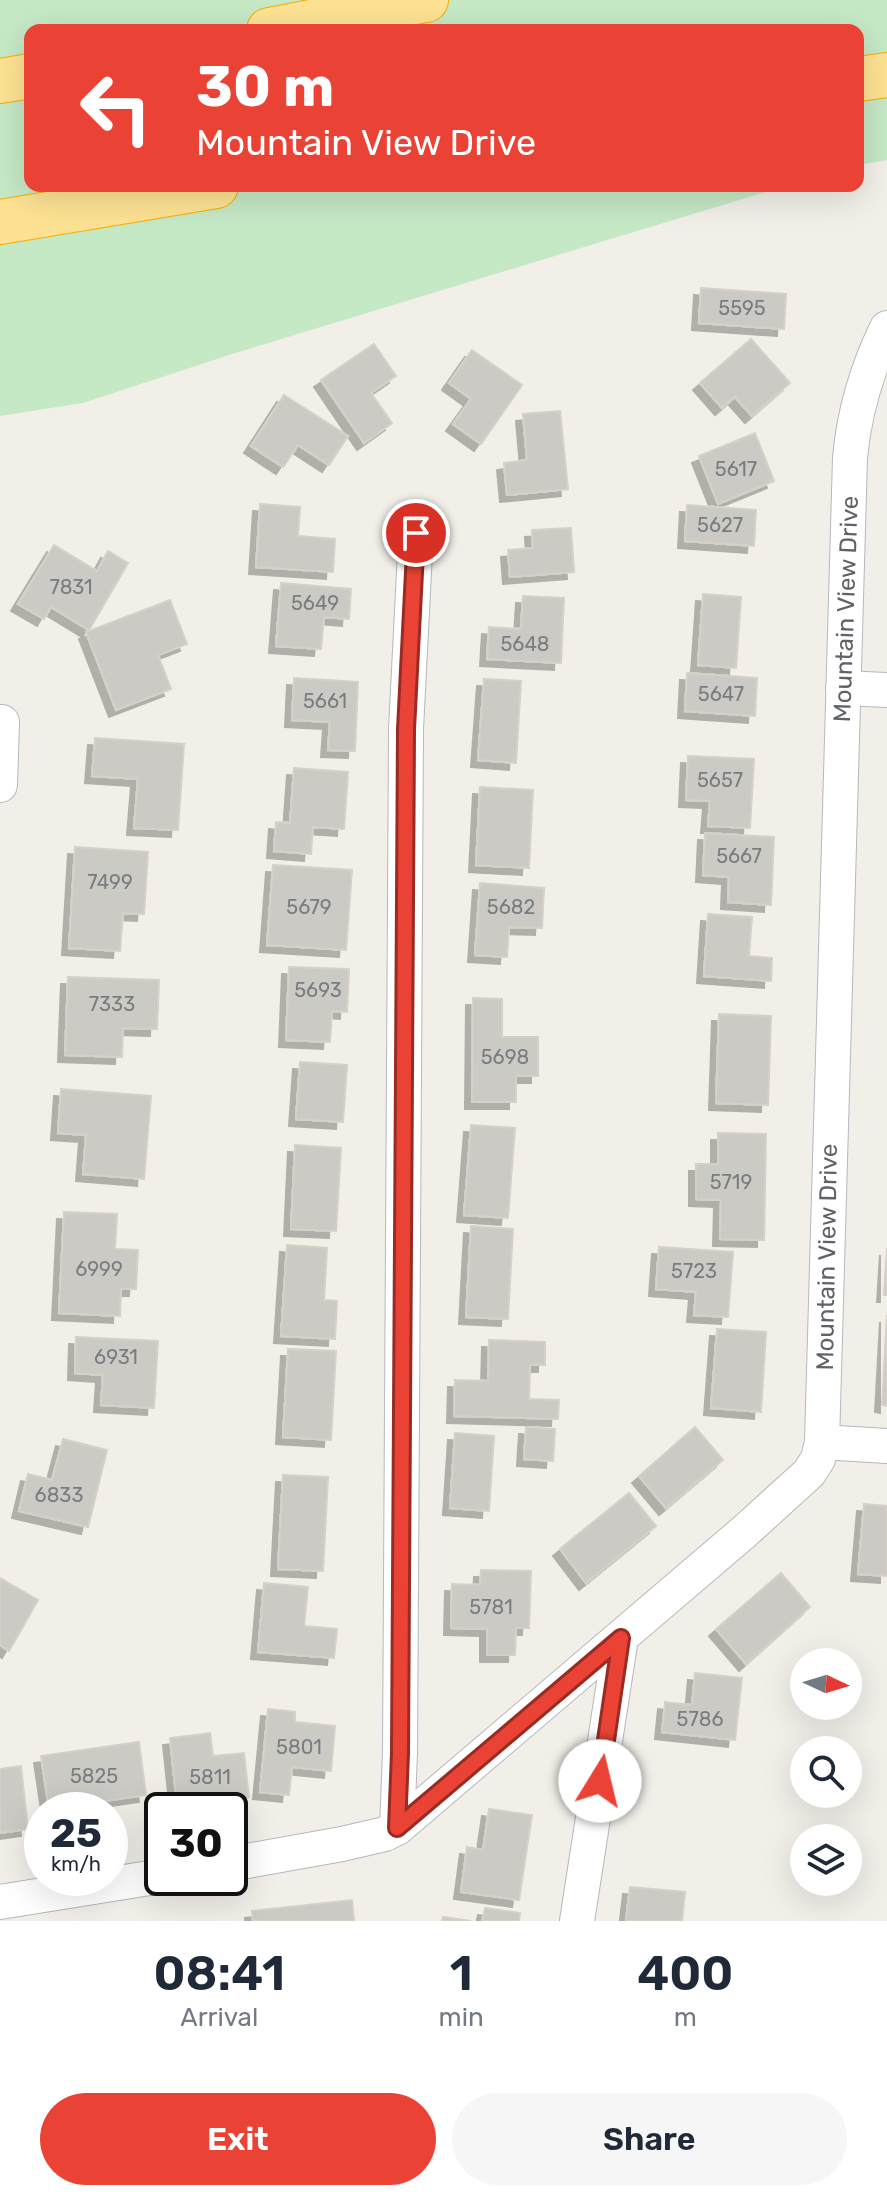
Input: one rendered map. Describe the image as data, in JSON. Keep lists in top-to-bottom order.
{
  "streets": {
    "street": ["Mountain View Drive"]
  },
  "house_numbers": [
    "5595",
    "5617",
    "5627",
    "7831",
    "5649",
    "5648",
    "5647",
    "5661",
    "5657",
    "5667",
    "7499",
    "5679",
    "5682",
    "5693",
    "7333",
    "5698",
    "5719",
    "6999",
    "5723",
    "6931",
    "6833",
    "5781",
    "5786",
    "5801",
    "5825",
    "5811"
  ],
  "north": "right",
  "page": {
    "turn": ["30 m", "Mountain View Drive"],
    "speed": "25 km/h",
    "limit": "30",
    "eta": [
      "08:41",
      "Arrival",
      "1",
      "min",
      "400",
      "m"
    ],
    "buttons": ["Exit", "Share"]
  }
}
